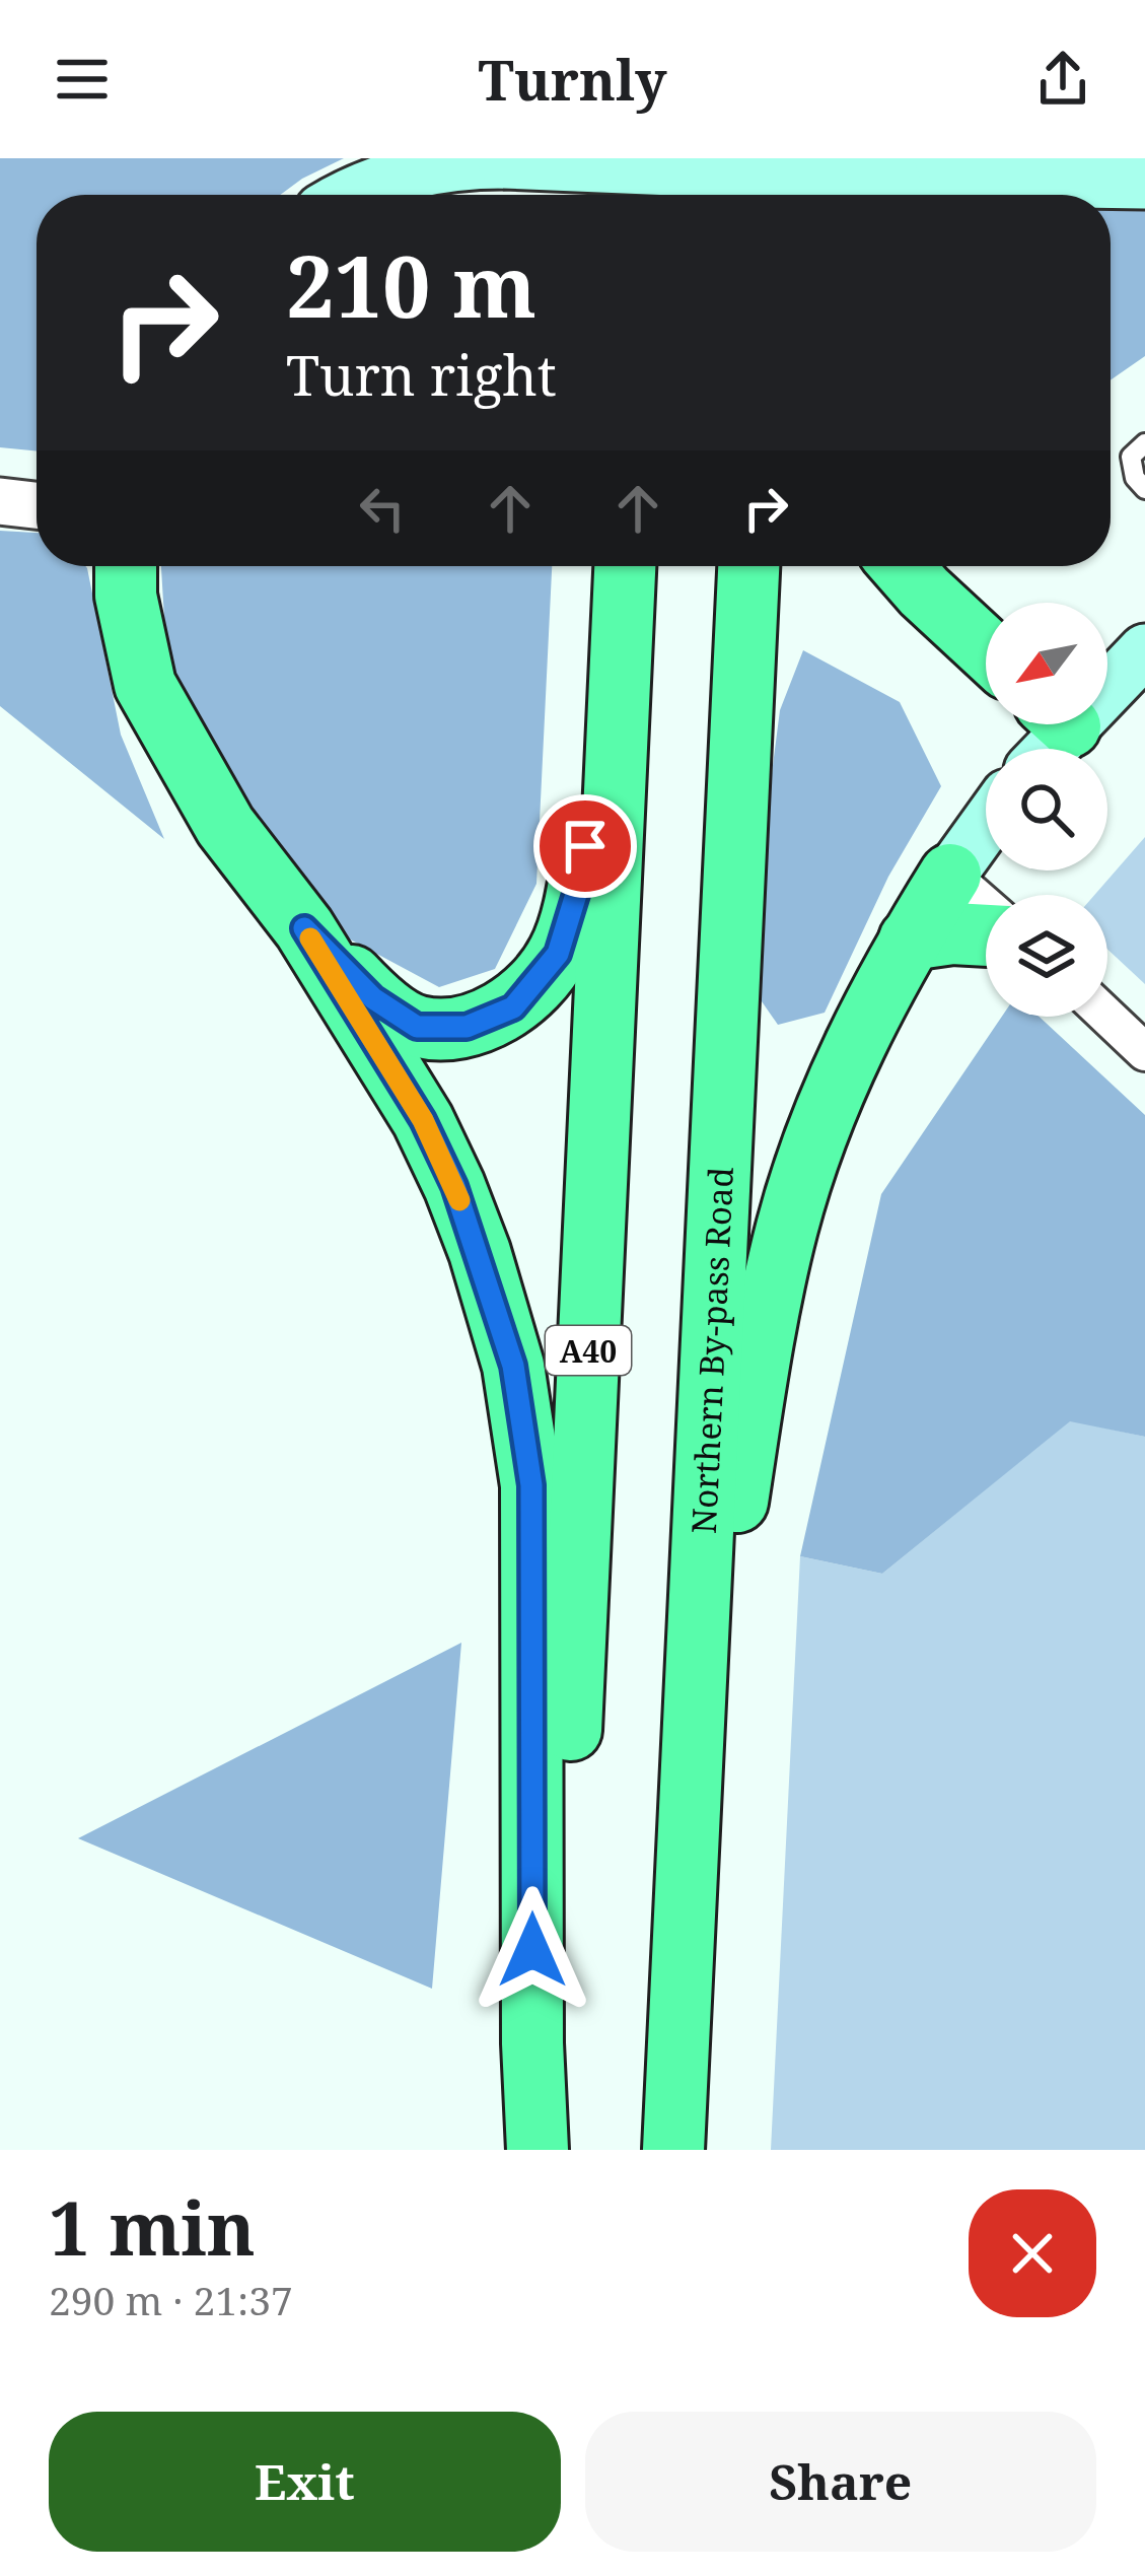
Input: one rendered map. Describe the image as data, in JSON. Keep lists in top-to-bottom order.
{
  "streets": {
    "highway": ["A40", "Northern By-pass Road"]
  },
  "north": "bottom left",
  "page": {
    "header": "Turnly",
    "turn": ["210 m", "Turn right"],
    "heading": ["1 min", "290 m · 21:37"],
    "buttons": ["Exit", "Share"]
  }
}
